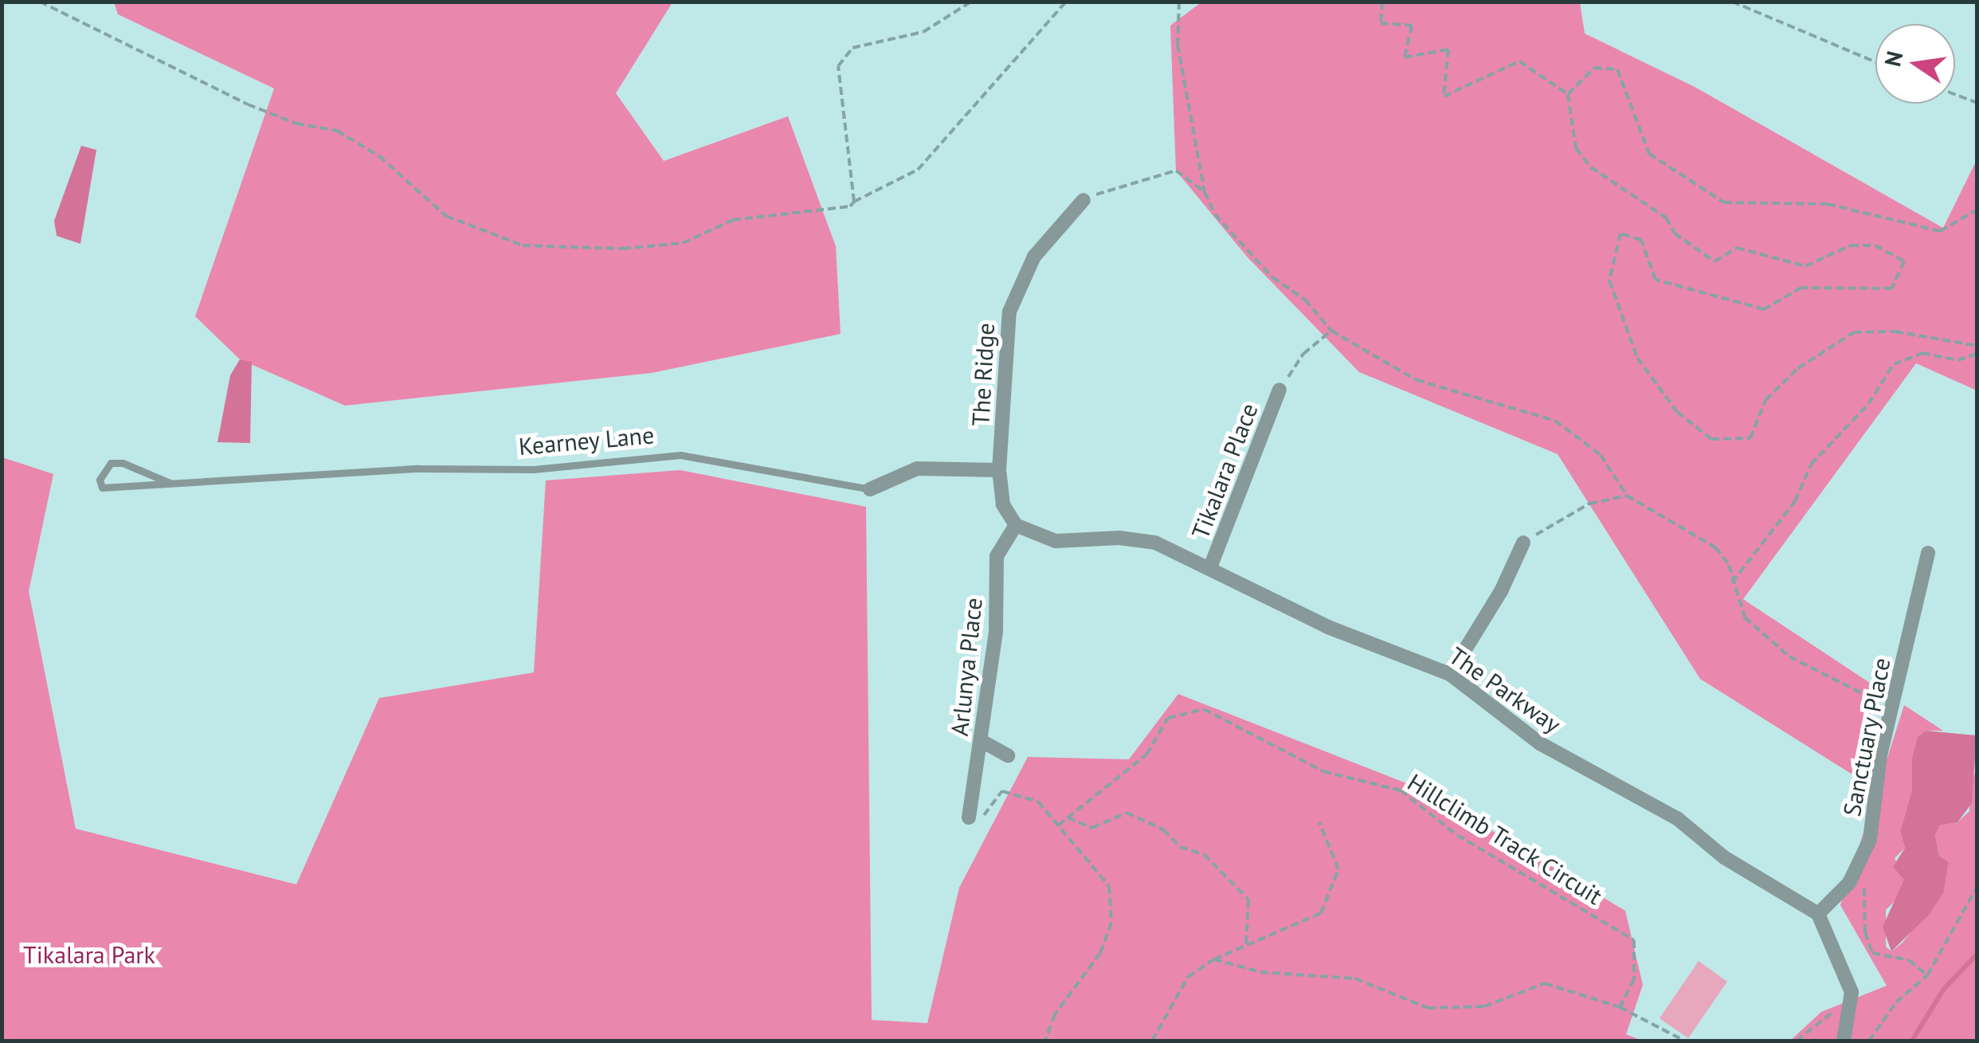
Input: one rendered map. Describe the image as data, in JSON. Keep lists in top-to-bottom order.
{
  "streets": {
    "street": [
      "The Ridge",
      "Kearney Lane",
      "Tikalara Place",
      "Arlunya Place",
      "The Parkway",
      "Sanctuary Place"
    ],
    "path": ["Hillclimb Track Circuit"]
  },
  "crossings": [
    ["The Ridge", "Kearney Lane"],
    ["The Ridge", "Arlunya Place"],
    ["The Ridge", "The Parkway"],
    ["Tikalara Place", "The Parkway"],
    ["Arlunya Place", "The Parkway"],
    ["The Parkway", "Sanctuary Place"]
  ],
  "parks": ["Tikalara Park"],
  "north": "left"
}
